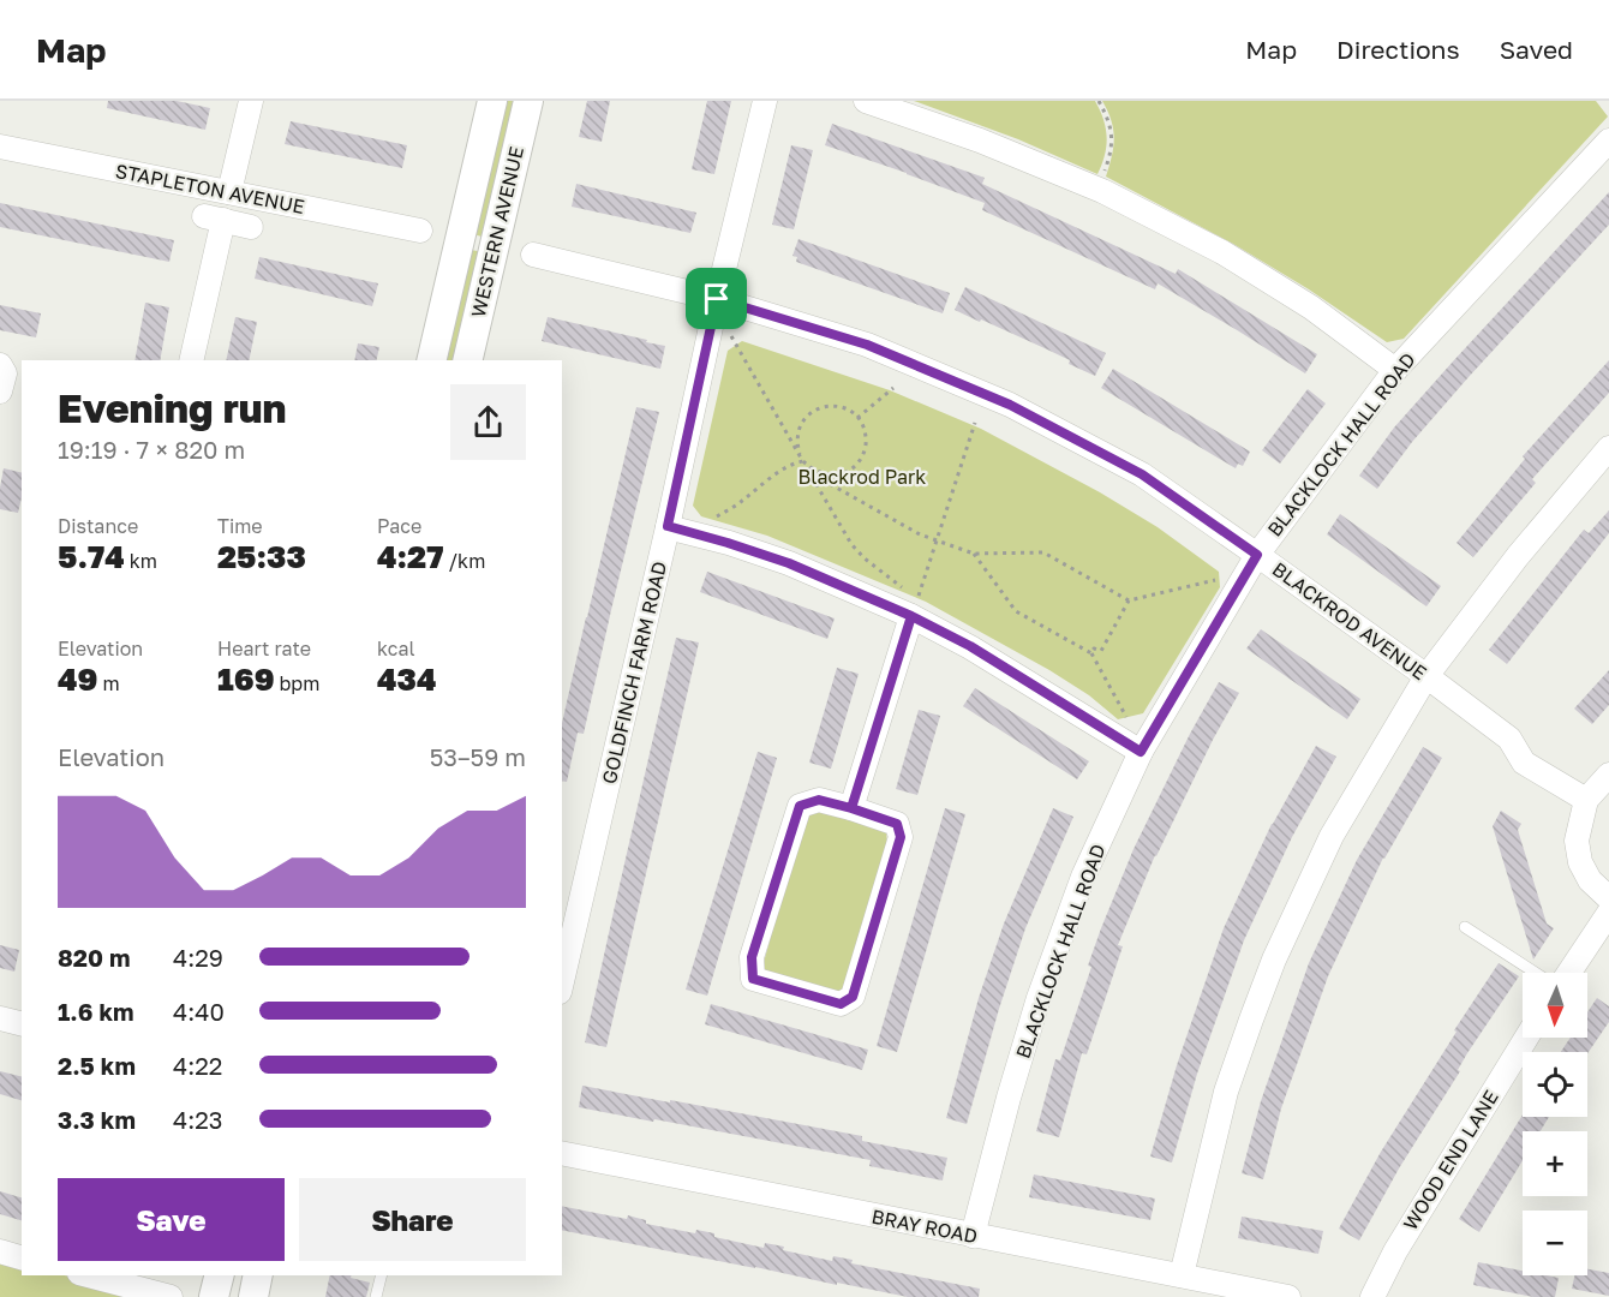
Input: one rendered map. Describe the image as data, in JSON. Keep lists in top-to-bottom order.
{
  "streets": {
    "street": [
      "STAPLETON AVENUE",
      "WESTERN AVENUE",
      "BLACKLOCK HALL ROAD",
      "BLACKROD AVENUE",
      "GOLDFINCH FARM ROAD",
      "WOOD END LANE",
      "BRAY ROAD"
    ]
  },
  "crossings": [
    ["BLACKLOCK HALL ROAD", "BLACKROD AVENUE"],
    ["BLACKLOCK HALL ROAD", "BRAY ROAD"],
    ["BLACKROD AVENUE", "GOLDFINCH FARM ROAD"]
  ],
  "parks": ["Blackrod Park"],
  "north": "bottom",
  "page": {
    "header": "Map",
    "nav": ["Map", "Directions", "Saved"],
    "heading": ["Evening run", "19:19 · 7 × 820 m"],
    "stats": [
      ["Distance", "5.74 km"],
      ["Time", "25:33"],
      ["Pace", "4:27 /km"],
      ["Elevation", "49 m"],
      ["Heart rate", "169 bpm"],
      ["kcal", "434"]
    ],
    "chart": ["Elevation", "53–59 m"],
    "list": [
      {
        "name": "820 m",
        "note": "4:29"
      },
      {
        "name": "1.6 km",
        "note": "4:40"
      },
      {
        "name": "2.5 km",
        "note": "4:22"
      },
      {
        "name": "3.3 km",
        "note": "4:23"
      }
    ],
    "map_buttons": ["+", "−"],
    "buttons": ["Save", "Share"]
  }
}
